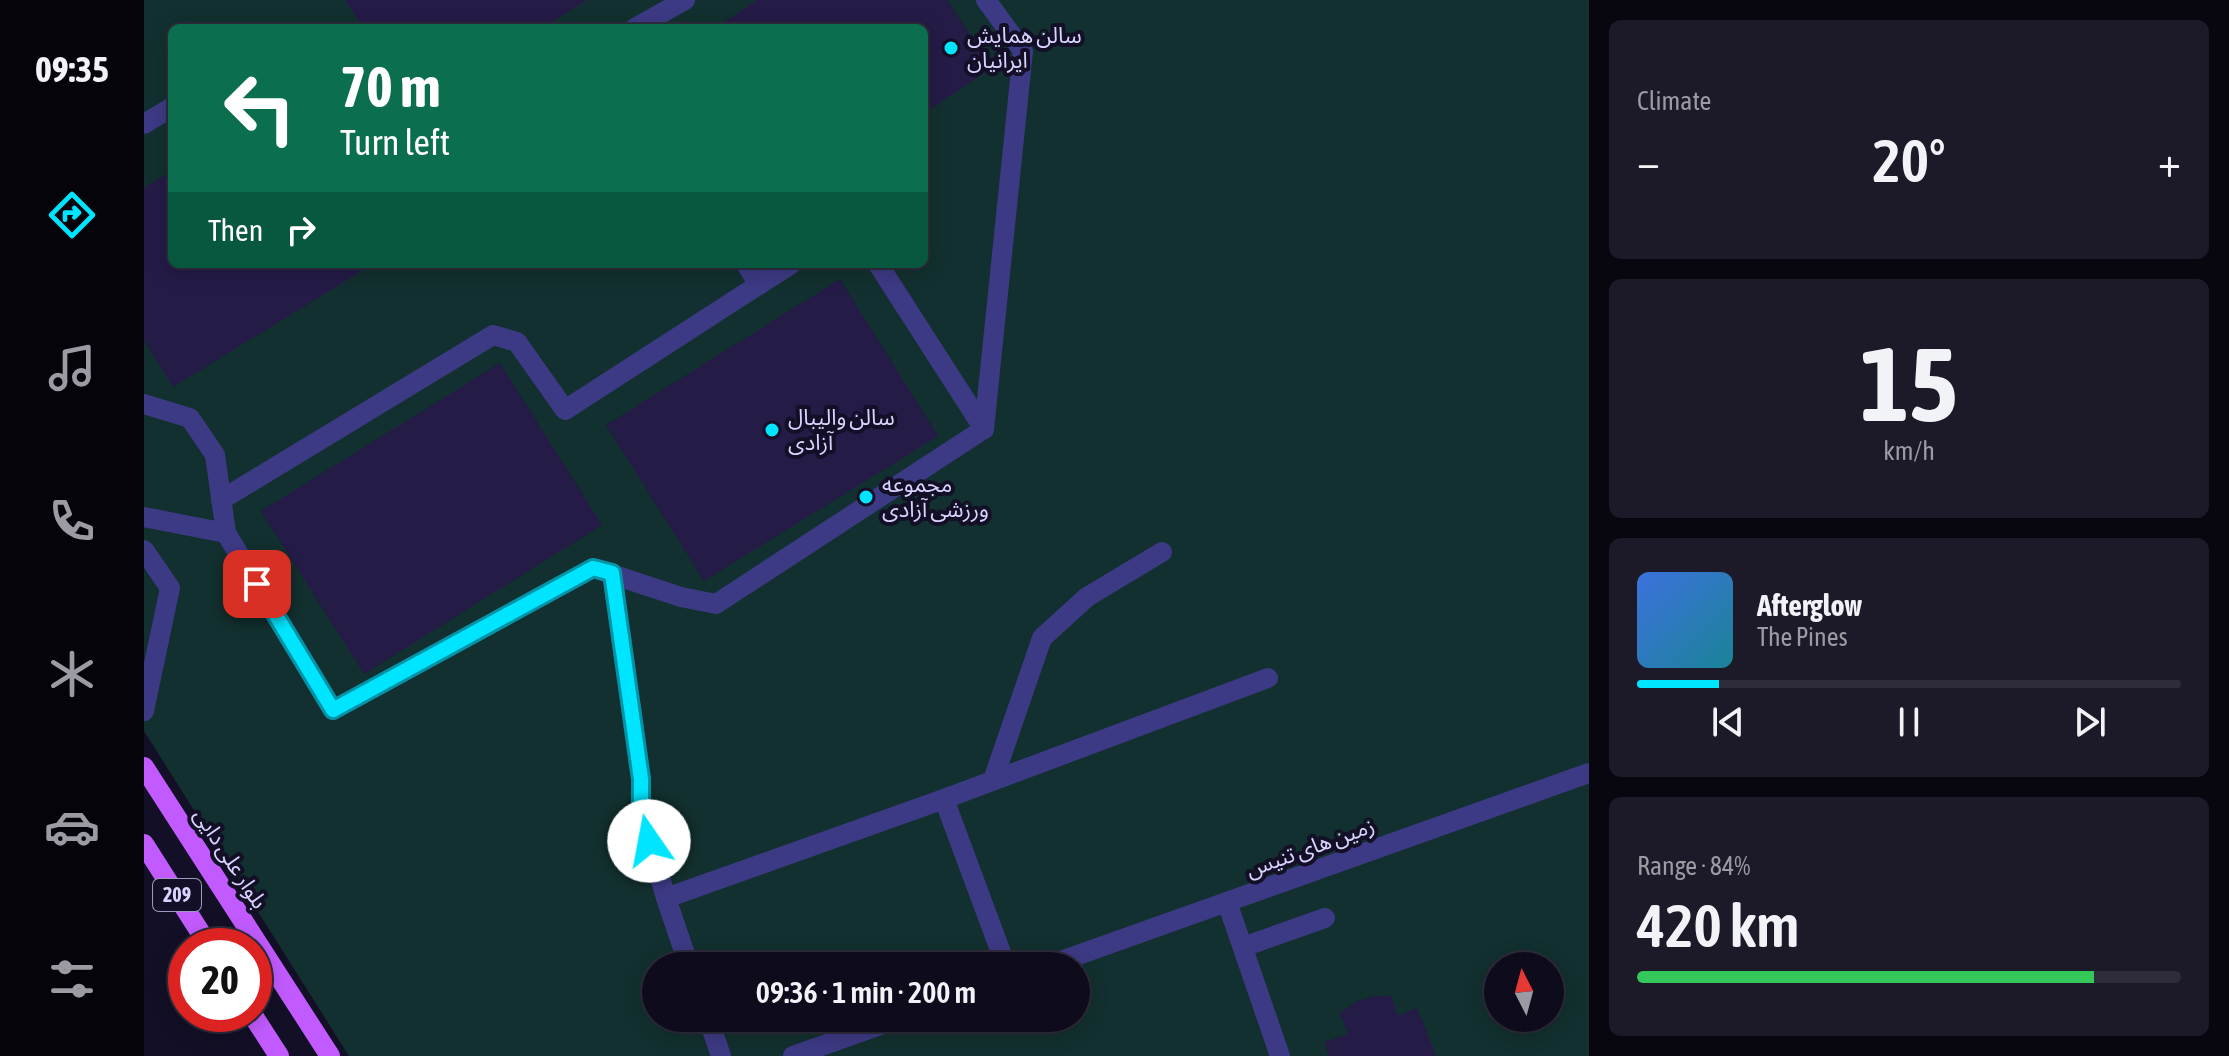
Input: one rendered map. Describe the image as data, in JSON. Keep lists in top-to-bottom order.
{
  "streets": {
    "main road": ["بلوار علی دایی", "209"],
    "lane": ["زمین های تنیس"]
  },
  "places": ["سالن همایش ایرانیان", "سالن والیبال آزادی", "مجموعه ورزشی آزادی"],
  "north": "top",
  "page": {
    "tabs": "09:35",
    "tile": [
      "Climate",
      ["15", "km/h"],
      ["Range · 84%", "420 km"]
    ],
    "turn": ["70 m", "Turn left"],
    "heat": ["−", "20°", "+"],
    "then": "Then",
    "song": ["Afterglow", "The Pines"],
    "limit": "20",
    "trip": "09:36 · 1 min · 200 m"
  }
}
